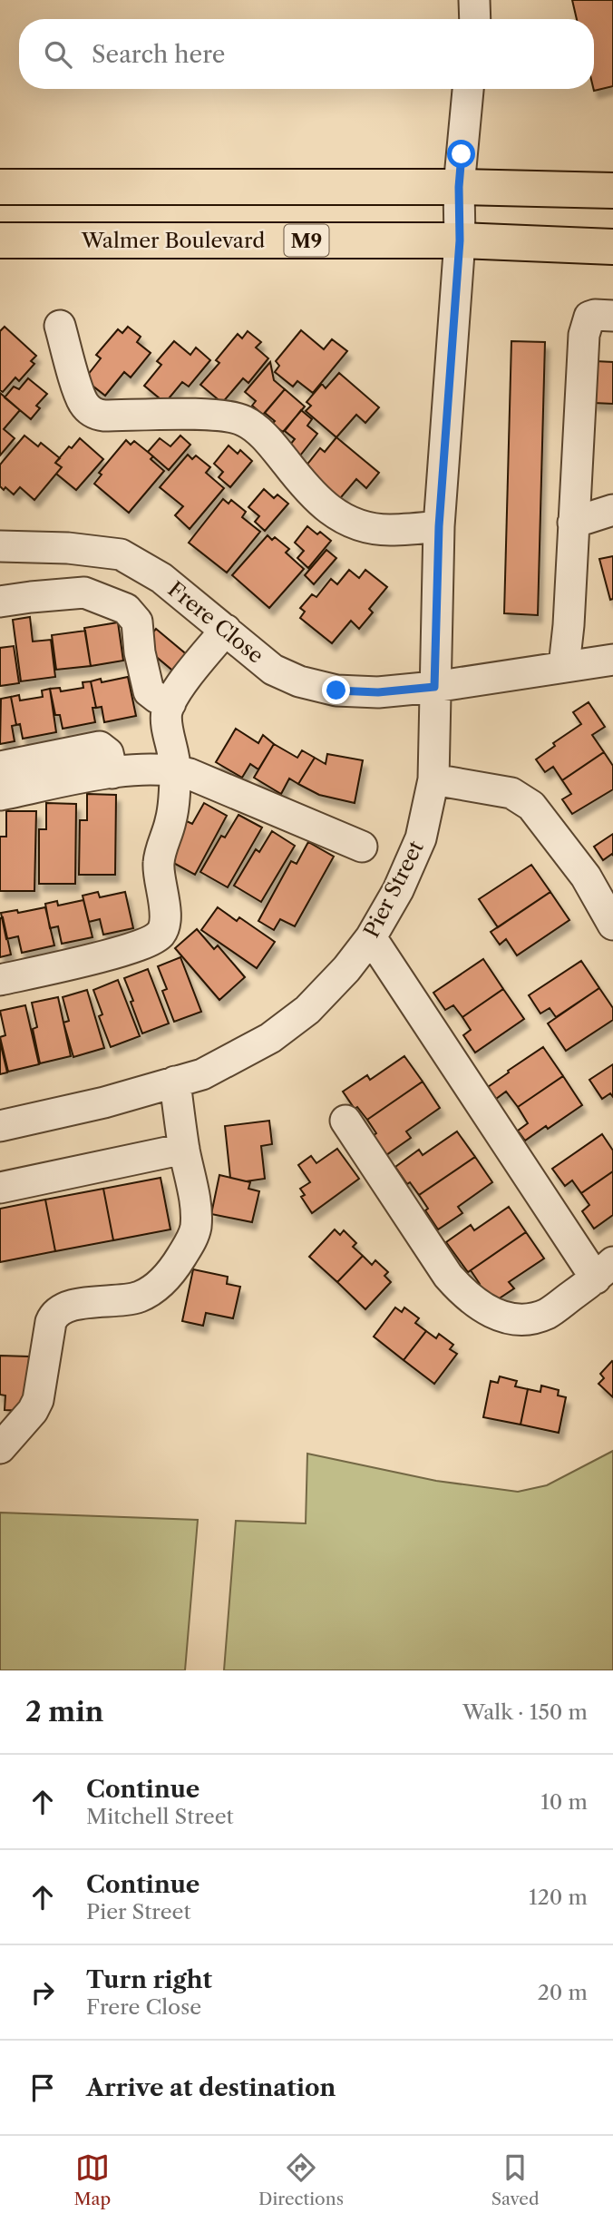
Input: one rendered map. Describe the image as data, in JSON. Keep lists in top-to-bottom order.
{
  "streets": {
    "main road": ["Walmer Boulevard", "M9"],
    "street": ["Frere Close", "Pier Street"]
  },
  "crossings": [
    ["Walmer Boulevard", "Pier Street"],
    ["Frere Close", "Pier Street"]
  ],
  "page": {
    "search": "Search here",
    "heading": ["2 min", "Walk · 150 m"],
    "list": [
      ["Continue", "Mitchell Street", "10 m"],
      ["Continue", "Pier Street", "120 m"],
      ["Turn right", "Frere Close", "20 m"],
      "Arrive at destination"
    ],
    "nav": ["Map", "Directions", "Saved"]
  }
}
